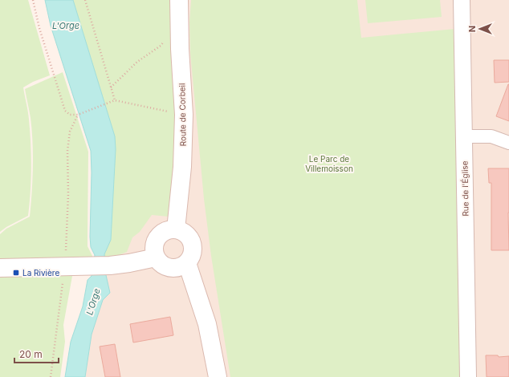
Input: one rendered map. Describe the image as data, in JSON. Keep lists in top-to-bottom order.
{
  "streets": {
    "main road": ["Route de Corbeil"],
    "street": ["Rue de l'Église"]
  },
  "water": ["L'Orge"],
  "parks": ["Le Parc de Villemoisson"],
  "places": {
    "transit": ["La Rivière"]
  },
  "scale_bar": "20 m",
  "north": "left"
}
